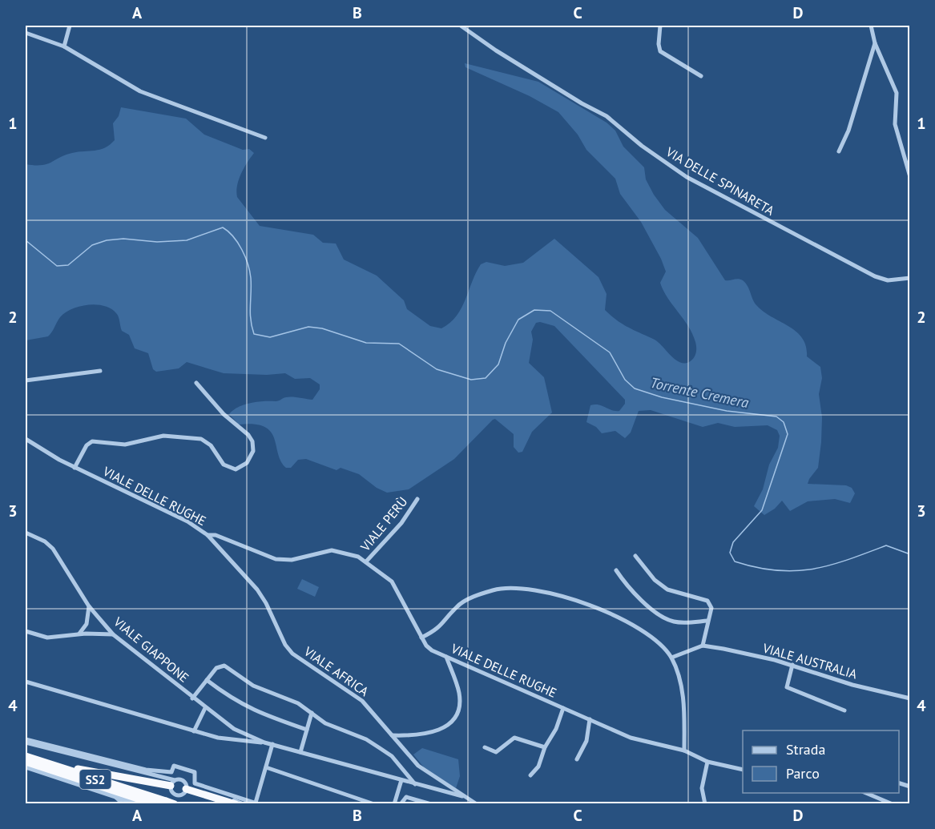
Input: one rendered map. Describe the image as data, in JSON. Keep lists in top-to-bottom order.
{
  "streets": {
    "highway": ["SS2"],
    "street": [
      "VIA DELLE SPINARETA",
      "VIALE DELLE RUGHE",
      "VIALE PERÙ",
      "VIALE GIAPPONE",
      "VIALE AUSTRALIA",
      "VIALE AFRICA"
    ]
  },
  "crossings": [
    ["VIALE DELLE RUGHE", "VIALE PERÙ"],
    ["VIALE DELLE RUGHE", "VIALE AFRICA"],
    ["VIALE GIAPPONE", "VIALE AFRICA"]
  ],
  "water": ["Torrente Cremera"],
  "legend": ["Strada", "Parco"],
  "grid": {
    "columns": [
      "A",
      "B",
      "C",
      "D"
    ],
    "rows": [
      "1",
      "2",
      "3",
      "4"
    ]
  }
}
